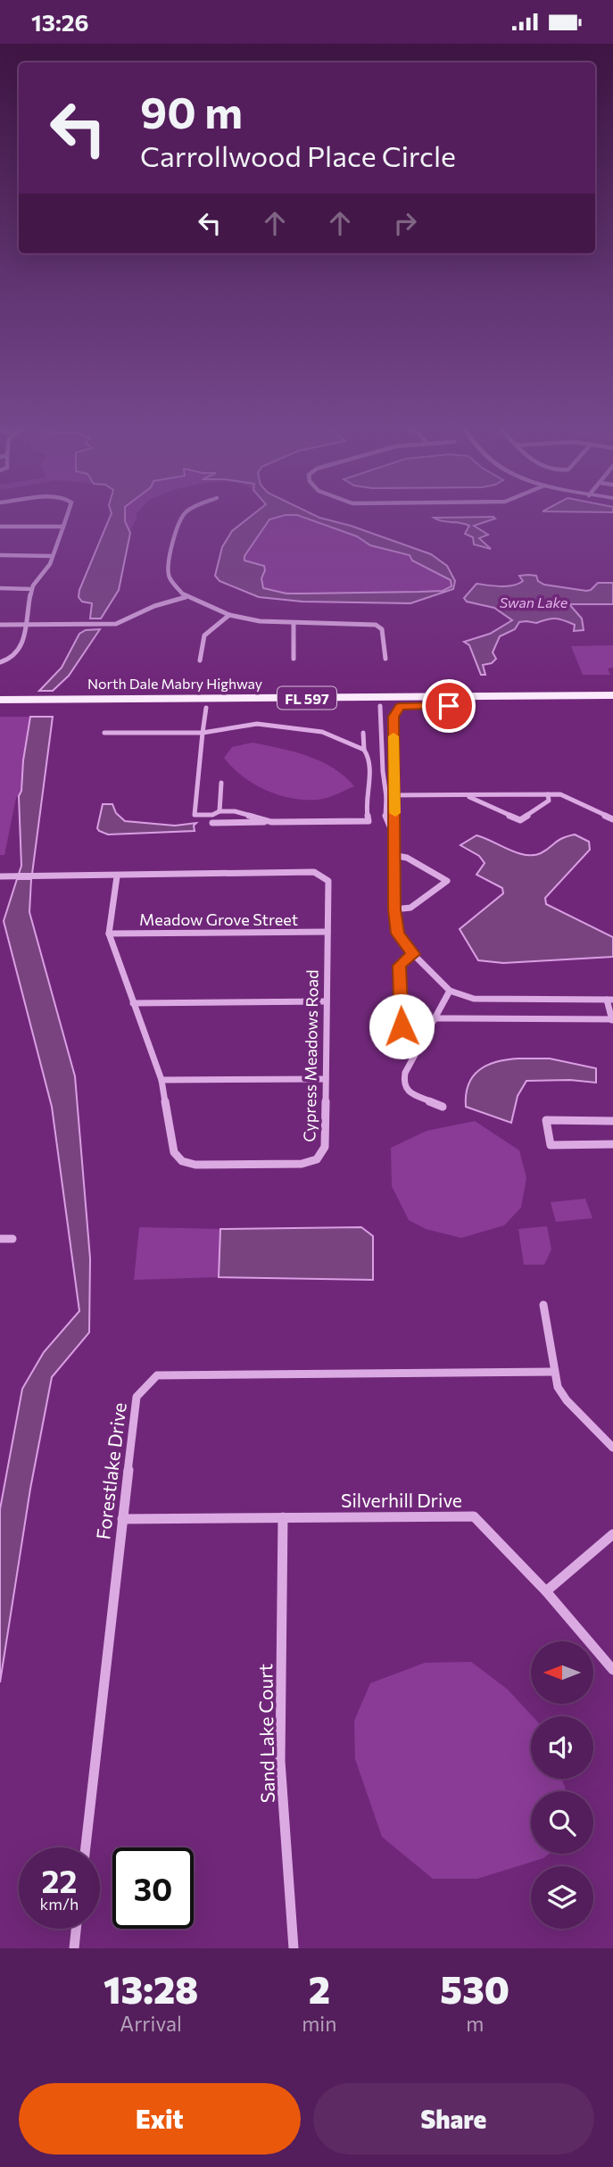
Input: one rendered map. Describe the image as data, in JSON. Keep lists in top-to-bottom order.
{
  "streets": {
    "main road": ["North Dale Mabry Highway", "FL 597"],
    "street": [
      "Meadow Grove Street",
      "Cypress Meadows Road",
      "Forestlake Drive",
      "Silverhill Drive",
      "Sand Lake Court"
    ]
  },
  "crossings": [
    ["Meadow Grove Street", "Cypress Meadows Road"],
    ["Forestlake Drive", "Silverhill Drive"],
    ["Silverhill Drive", "Sand Lake Court"]
  ],
  "water": ["Swan Lake"],
  "north": "left",
  "page": {
    "status": "13:26",
    "turn": ["90 m", "Carrollwood Place Circle"],
    "speed": "22 km/h",
    "limit": "30",
    "eta": [
      "13:28",
      "Arrival",
      "2",
      "min",
      "530",
      "m"
    ],
    "buttons": ["Exit", "Share"]
  }
}
